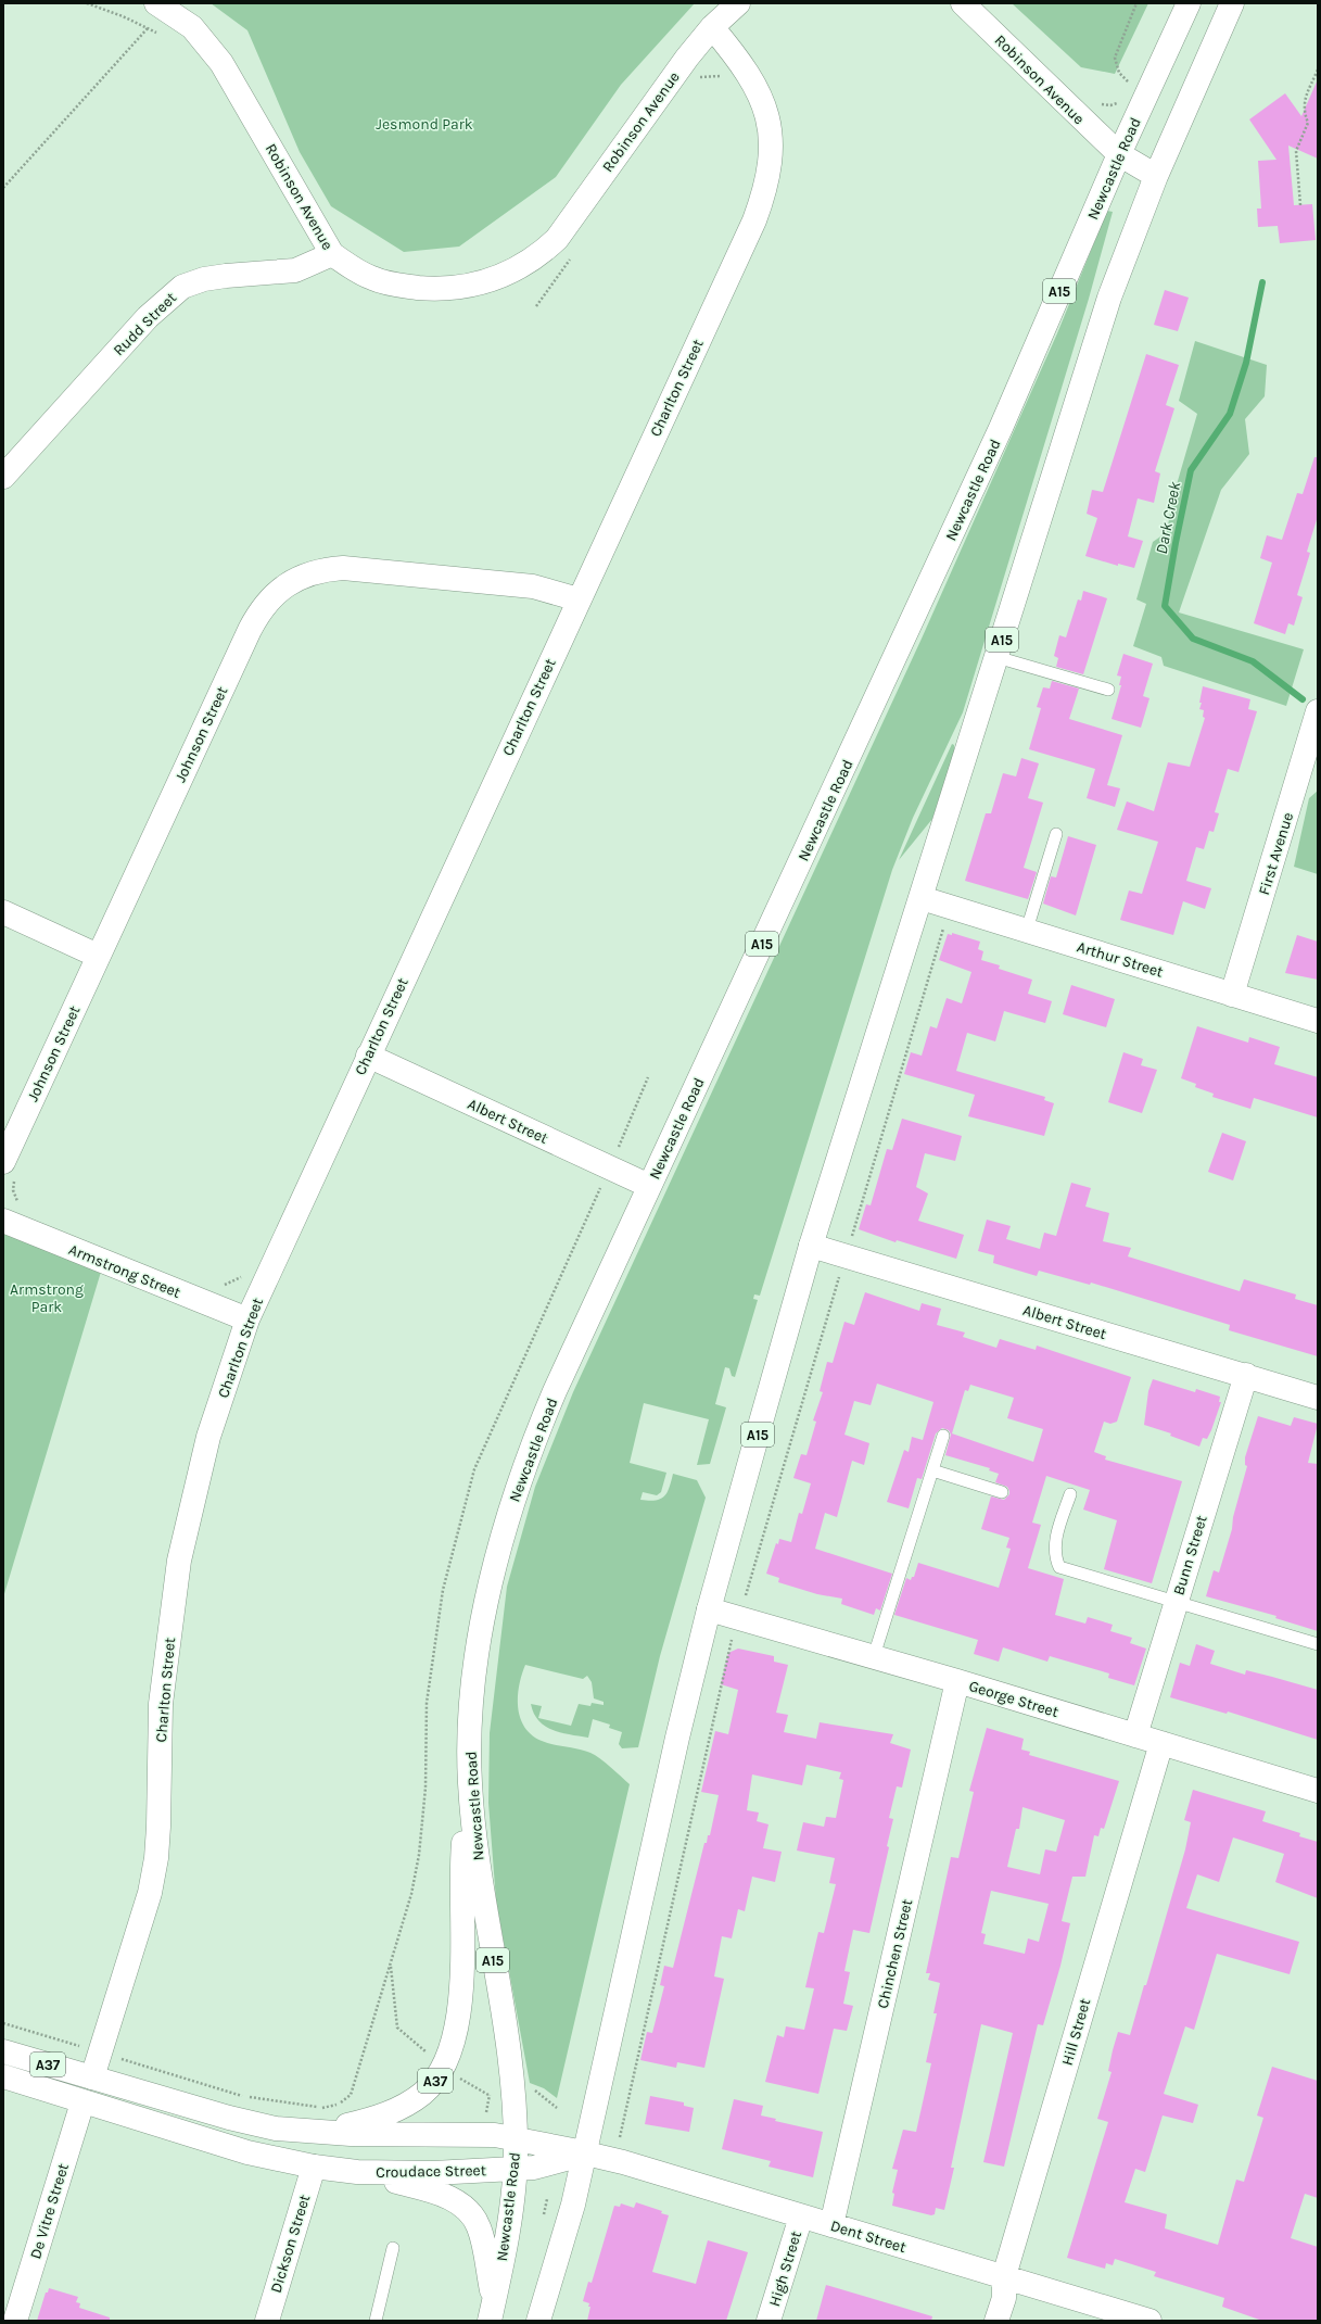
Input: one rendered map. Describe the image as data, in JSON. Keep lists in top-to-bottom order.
{
  "streets": {
    "main road": [
      "Robinson Avenue",
      "Newcastle Road",
      "A15",
      "Rudd Street",
      "Charlton Street",
      "Johnson Street",
      "First Avenue",
      "Arthur Street",
      "Albert Street",
      "Armstrong Street",
      "Bunn Street",
      "George Street",
      "Chinchen Street",
      "Hill Street",
      "A37",
      "Croudace Street",
      "De Vitre Street",
      "Dent Street",
      "Dickson Street",
      "High Street"
    ]
  },
  "crossings": [
    ["Robinson Avenue", "Newcastle Road"],
    ["Robinson Avenue", "A15"],
    ["Robinson Avenue", "Rudd Street"],
    ["Robinson Avenue", "Charlton Street"],
    ["Newcastle Road", "Albert Street"],
    ["Newcastle Road", "A37"],
    ["Newcastle Road", "Croudace Street"],
    ["A15", "Arthur Street"],
    ["A15", "Albert Street"],
    ["A15", "George Street"],
    ["A15", "A37"],
    ["A15", "Croudace Street"],
    ["A15", "Dent Street"],
    ["Charlton Street", "Johnson Street"],
    ["Charlton Street", "Albert Street"],
    ["Charlton Street", "Armstrong Street"],
    ["Charlton Street", "A37"],
    ["First Avenue", "Arthur Street"],
    ["Albert Street", "Bunn Street"],
    ["Bunn Street", "George Street"],
    ["George Street", "Chinchen Street"],
    ["George Street", "Hill Street"],
    ["Chinchen Street", "Dent Street"],
    ["Hill Street", "Dent Street"],
    ["A37", "Croudace Street"],
    ["A37", "Dent Street"],
    ["Croudace Street", "De Vitre Street"],
    ["Croudace Street", "Dent Street"],
    ["Croudace Street", "Dickson Street"],
    ["Dent Street", "High Street"]
  ],
  "water": ["Dark Creek"],
  "parks": ["Jesmond Park", "Armstrong Park"]
}
